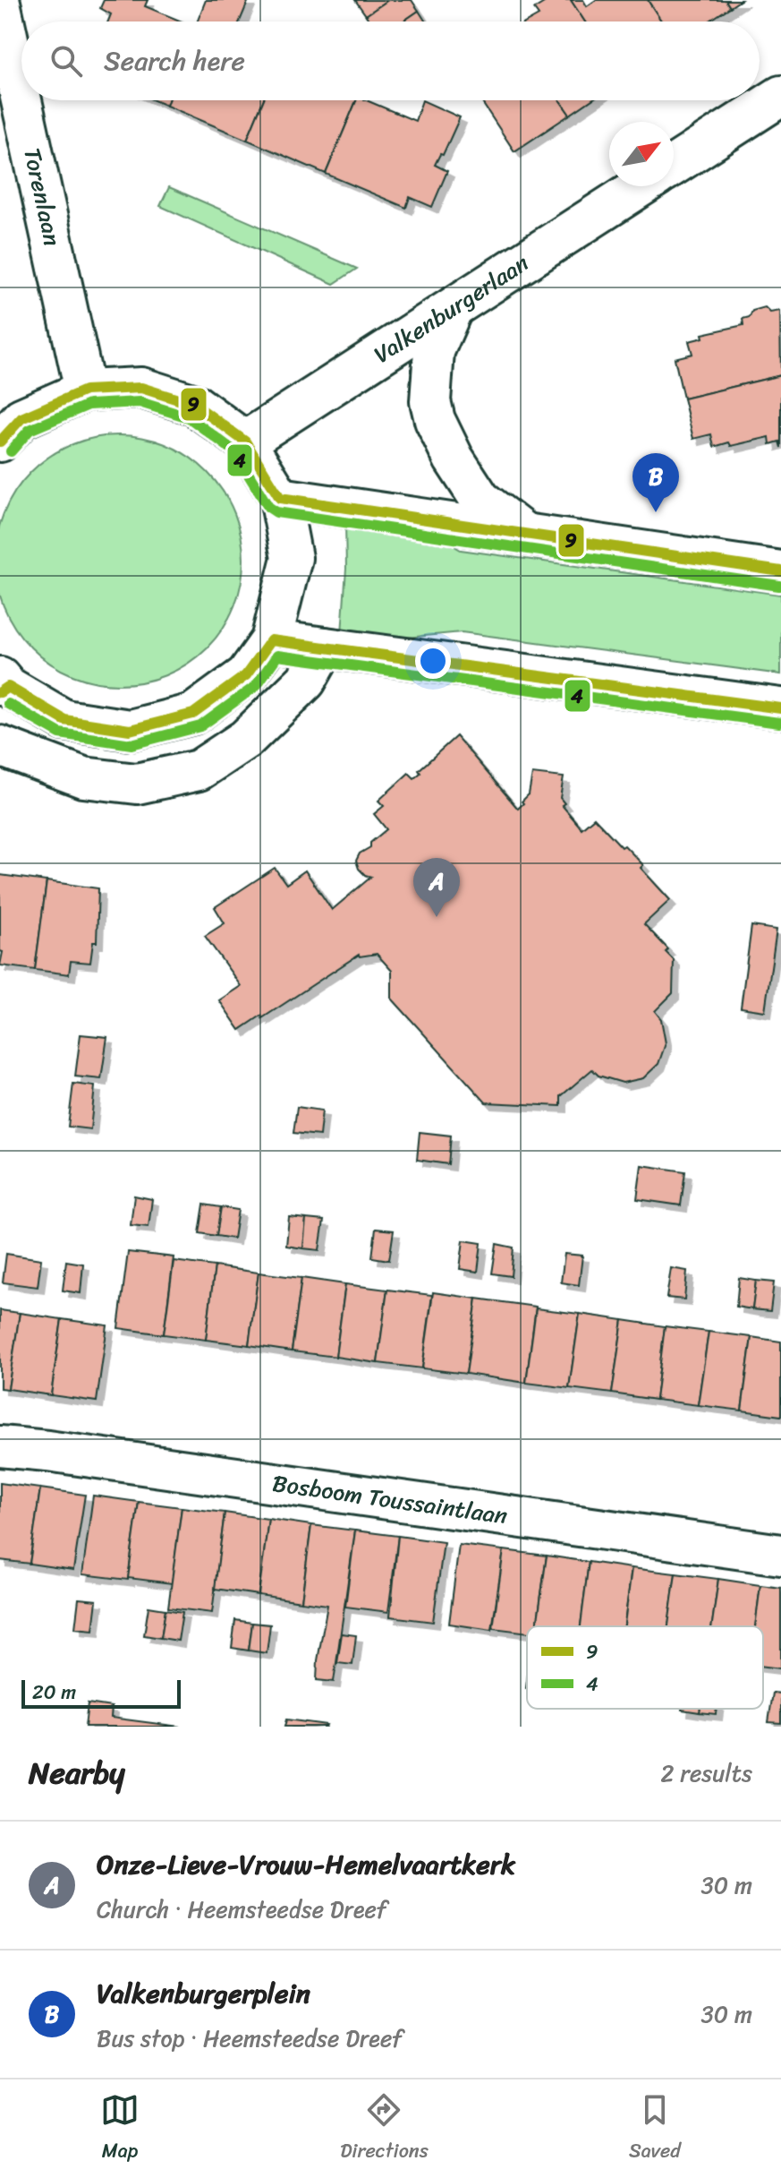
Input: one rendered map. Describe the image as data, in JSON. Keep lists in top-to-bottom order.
{
  "streets": {
    "street": ["Torenlaan", "Valkenburgerlaan", "Bosboom Toussaintlaan"]
  },
  "lines": ["transit line 9", "transit line 4"],
  "legend": ["9", "4"],
  "scale_bar": "20 m",
  "north": "top right",
  "page": {
    "search": "Search here",
    "pins": ["B", "A"],
    "scale": "20 m",
    "heading": ["Nearby", "2 results"],
    "list": [
      {
        "mark": "A",
        "name": "Onze-Lieve-Vrouw-Hemelvaartkerk",
        "note": "Church · Heemsteedse Dreef",
        "value": "30 m"
      },
      {
        "mark": "B",
        "name": "Valkenburgerplein",
        "note": "Bus stop · Heemsteedse Dreef",
        "value": "30 m"
      }
    ],
    "nav": ["Map", "Directions", "Saved"]
  }
}
